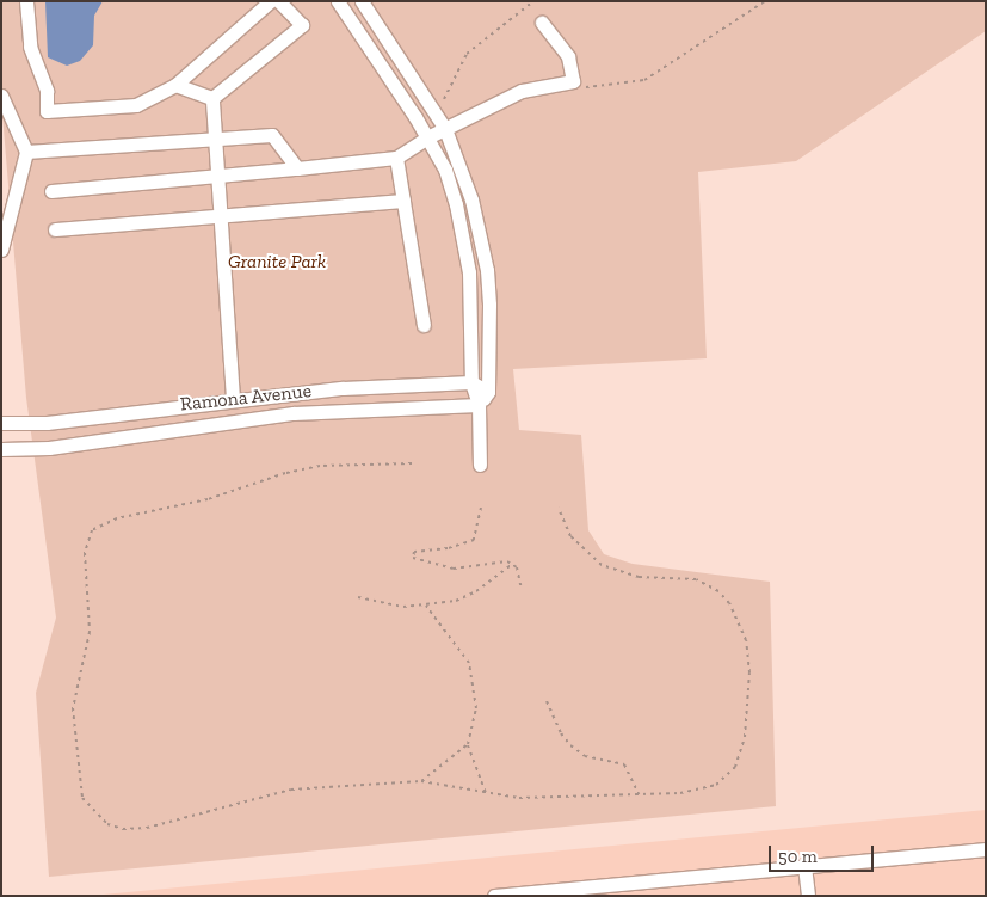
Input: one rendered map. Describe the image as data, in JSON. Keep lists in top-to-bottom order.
{
  "streets": {
    "street": ["Ramona Avenue"]
  },
  "parks": ["Granite Park"],
  "scale_bar": "50 m"
}
